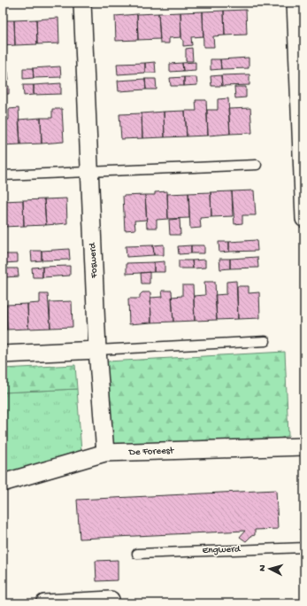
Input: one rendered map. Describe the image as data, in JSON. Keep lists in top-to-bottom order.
{
  "streets": {
    "street": ["Foswerd", "De Foreest"],
    "lane": ["Engwerd"]
  },
  "crossings": [
    ["Foswerd", "De Foreest"]
  ],
  "north": "left"
}
